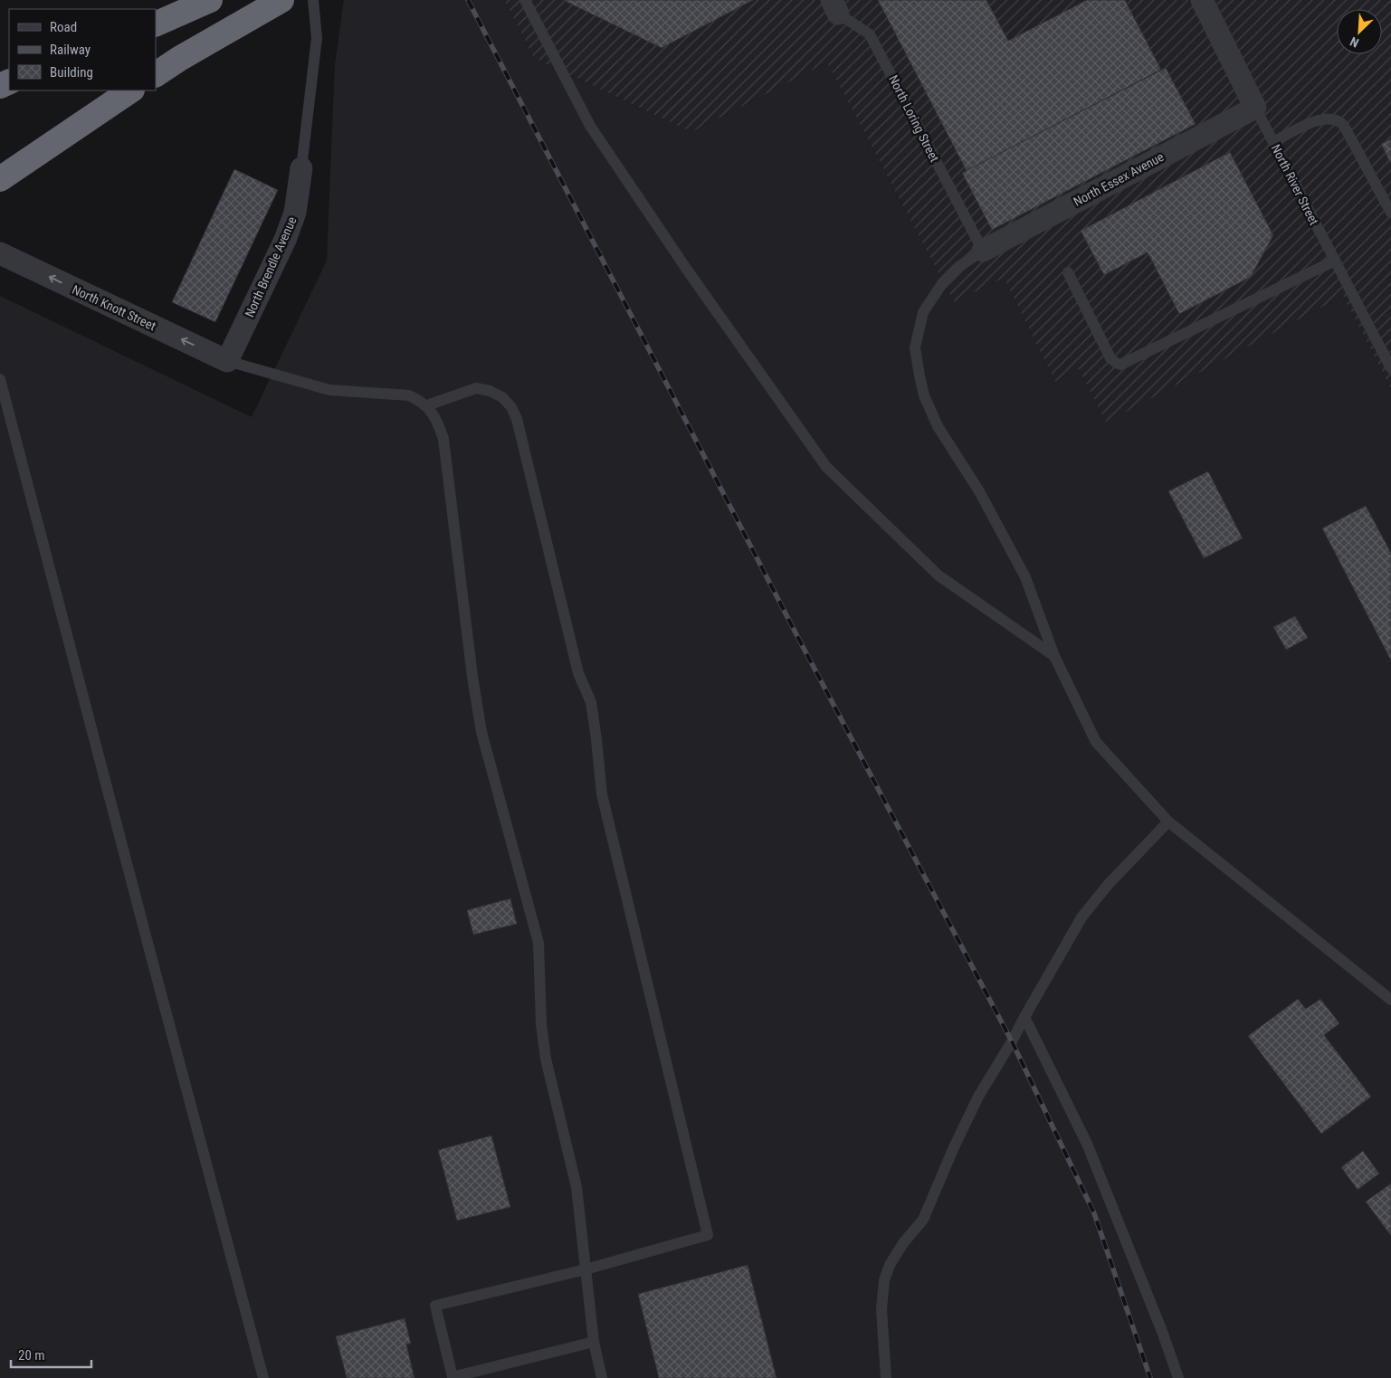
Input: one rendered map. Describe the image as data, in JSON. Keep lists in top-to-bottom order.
{
  "streets": {
    "street": [
      "North Essex Avenue",
      "North River Street",
      "North Brendle Avenue",
      "North Knott Street"
    ],
    "lane": ["North Loring Street"]
  },
  "crossings": [
    ["North Loring Street", "North Essex Avenue"],
    ["North Essex Avenue", "North River Street"],
    ["North Brendle Avenue", "North Knott Street"]
  ],
  "one_way": ["North Knott Street"],
  "legend": ["Road", "Railway", "Building"],
  "scale_bar": "20 m",
  "north": "bottom left"
}
